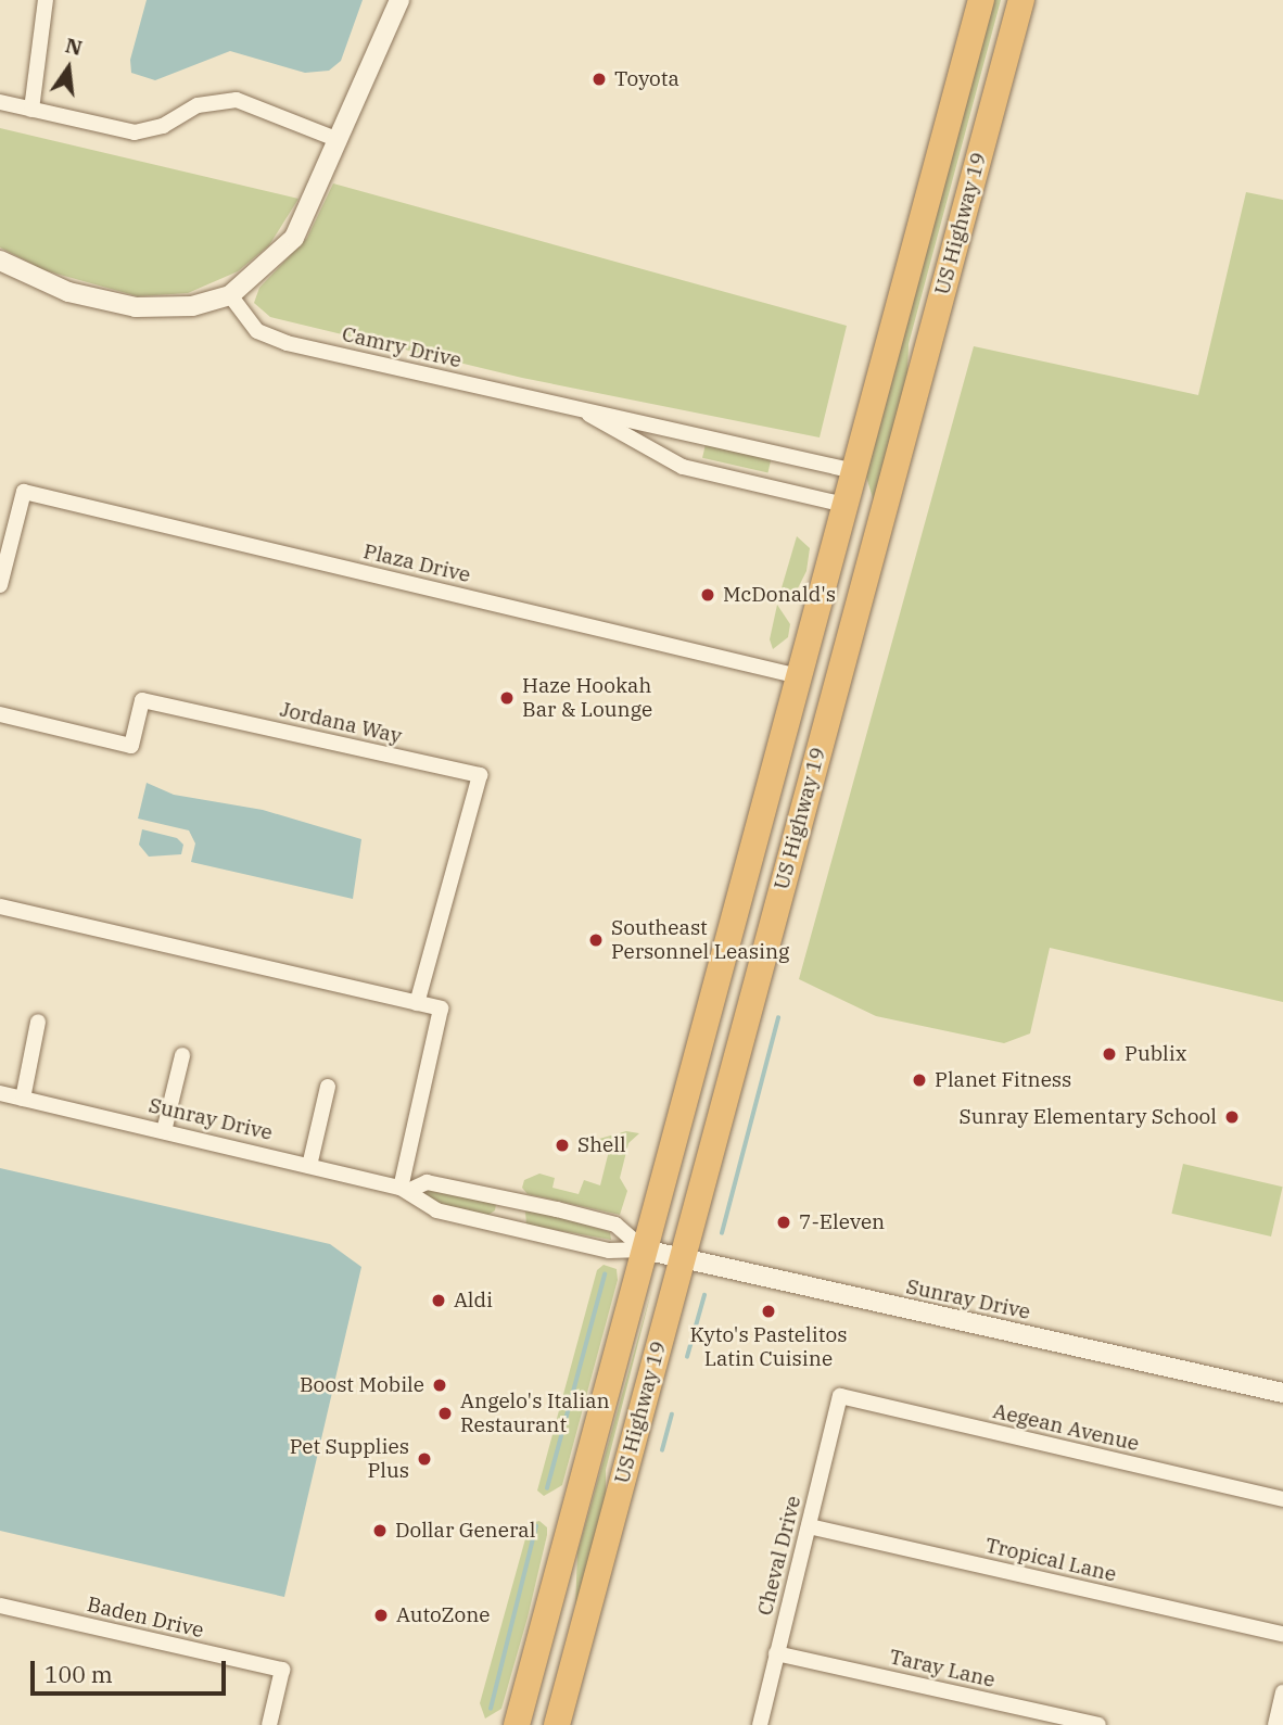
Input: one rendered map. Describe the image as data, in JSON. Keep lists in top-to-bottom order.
{
  "streets": {
    "highway": ["US Highway 19"],
    "street": [
      "Camry Drive",
      "Plaza Drive",
      "Jordana Way",
      "Sunray Drive",
      "Aegean Avenue",
      "Cheval Drive",
      "Tropical Lane",
      "Baden Drive",
      "Taray Lane"
    ]
  },
  "crossings": [
    ["US Highway 19", "Camry Drive"],
    ["US Highway 19", "Plaza Drive"],
    ["US Highway 19", "Sunray Drive"],
    ["Aegean Avenue", "Cheval Drive"],
    ["Cheval Drive", "Tropical Lane"],
    ["Cheval Drive", "Taray Lane"]
  ],
  "places": [
    "Toyota",
    "McDonald's",
    "Haze Hookah Bar & Lounge",
    "Southeast Personnel Leasing",
    "Publix",
    "Planet Fitness",
    "Sunray Elementary School",
    "Shell",
    "7-Eleven",
    "Aldi",
    "Kyto's Pastelitos Latin Cuisine",
    "Boost Mobile",
    "Angelo's Italian Restaurant",
    "Pet Supplies Plus",
    "Dollar General",
    "AutoZone"
  ],
  "scale_bar": "100 m",
  "north": "top"
}
